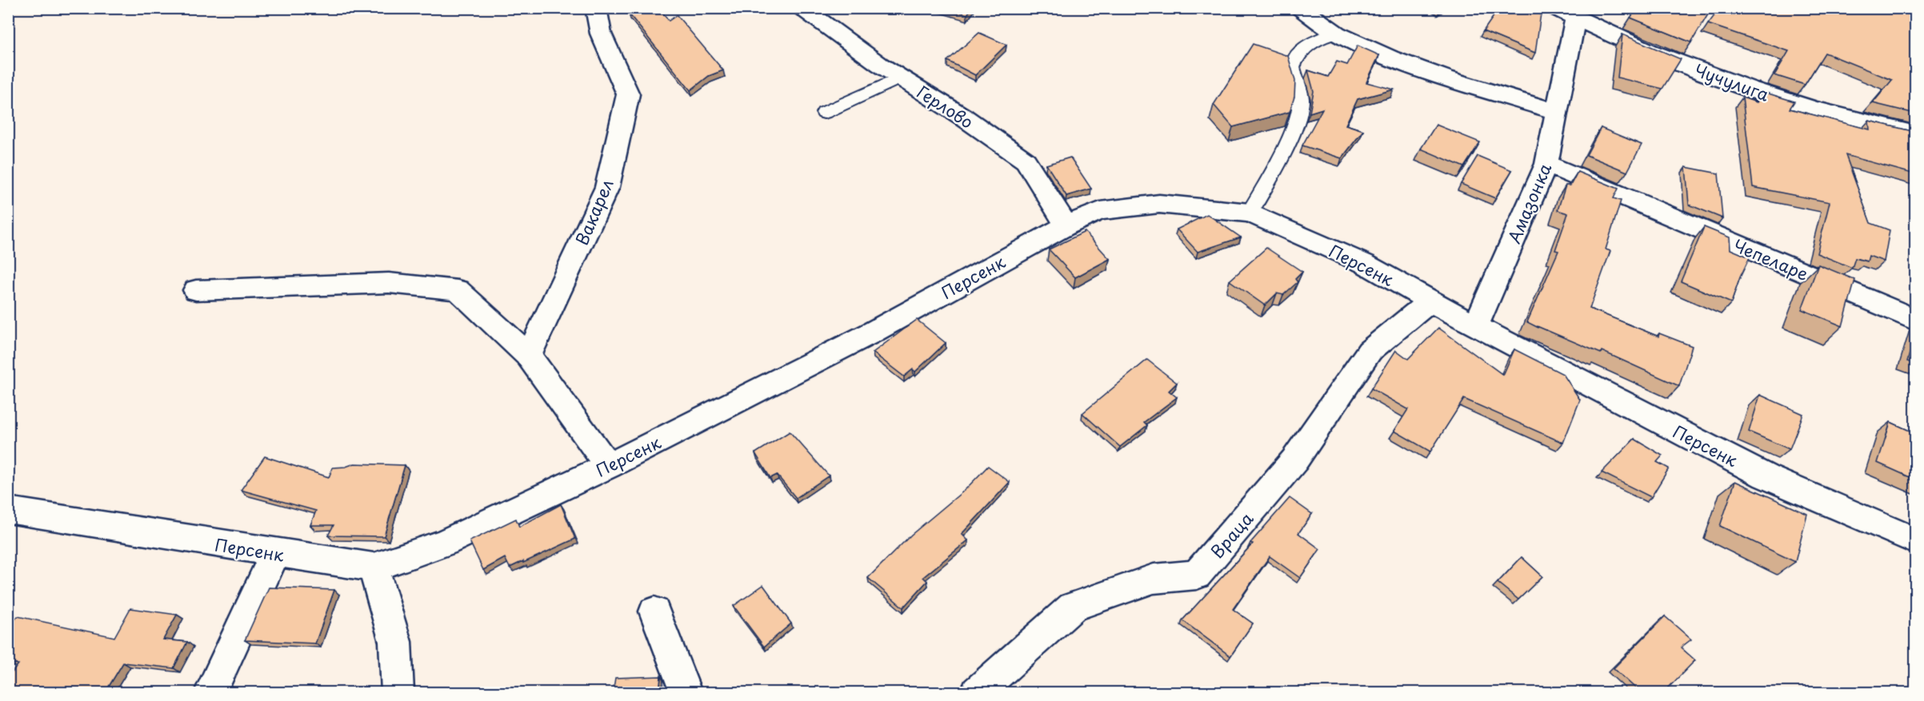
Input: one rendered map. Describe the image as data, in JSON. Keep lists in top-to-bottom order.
{
  "streets": {
    "street": [
      "Чучулига",
      "Герлово",
      "Амазонка",
      "Вакарел",
      "Чепеларе",
      "Персенк",
      "Враца"
    ]
  },
  "crossings": [
    ["Чучулига", "Амазонка"],
    ["Герлово", "Персенк"],
    ["Амазонка", "Чепеларе"],
    ["Амазонка", "Персенк"],
    ["Персенк", "Враца"]
  ]
}
